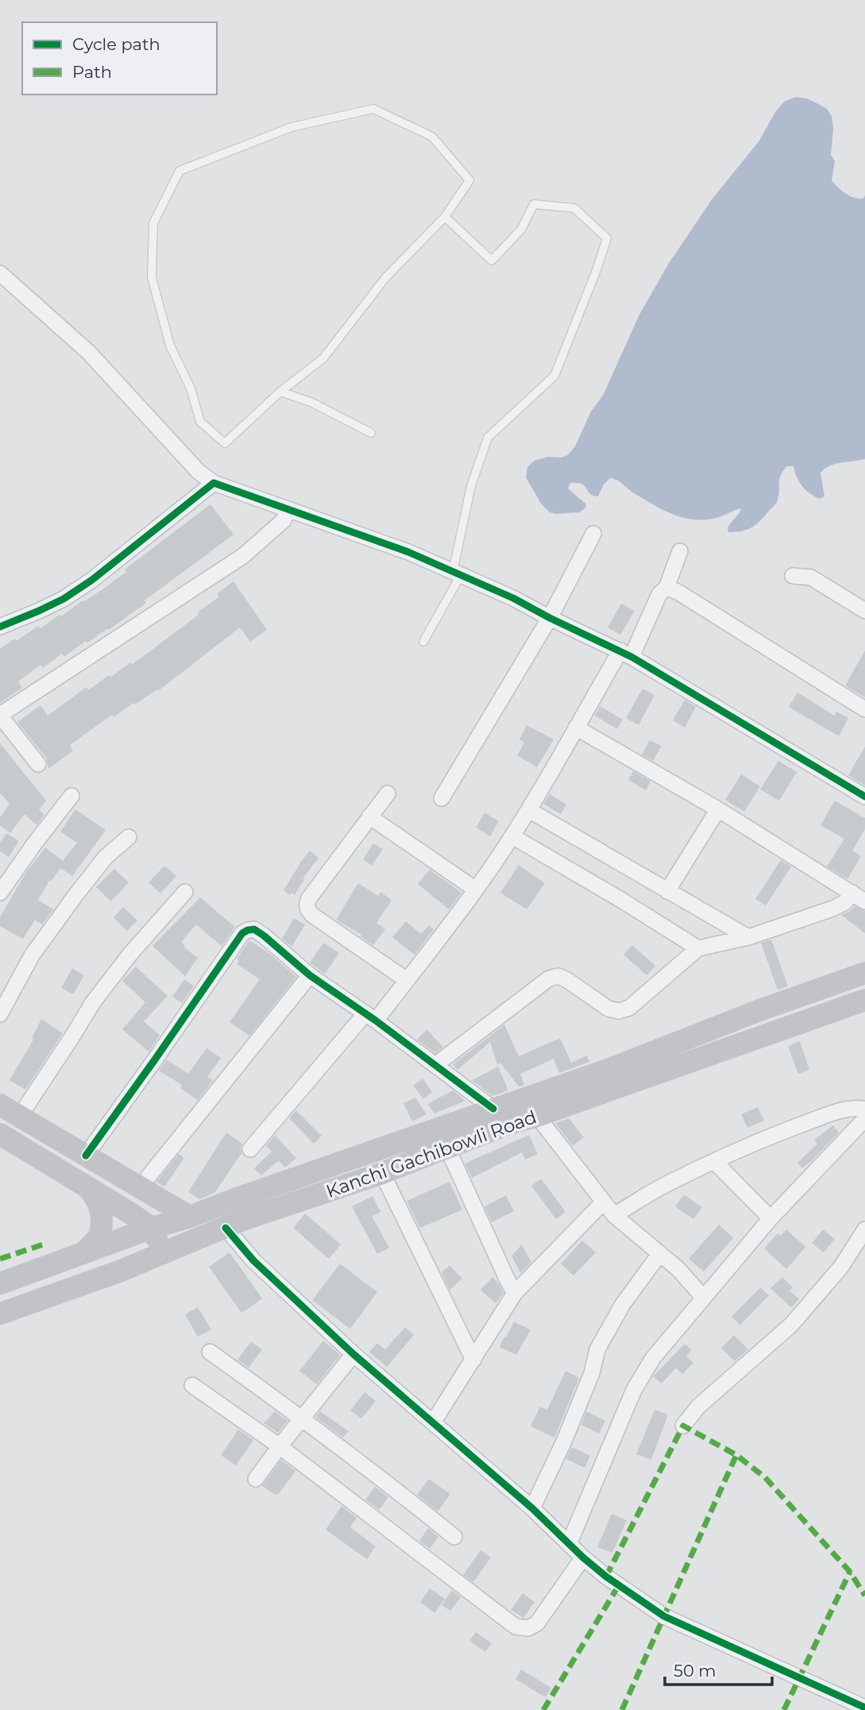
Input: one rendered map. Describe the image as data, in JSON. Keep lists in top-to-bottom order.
{
  "streets": {
    "main road": ["Kanchi Gachibowli Road"]
  },
  "legend": ["Cycle path", "Path"],
  "scale_bar": "50 m"
}
